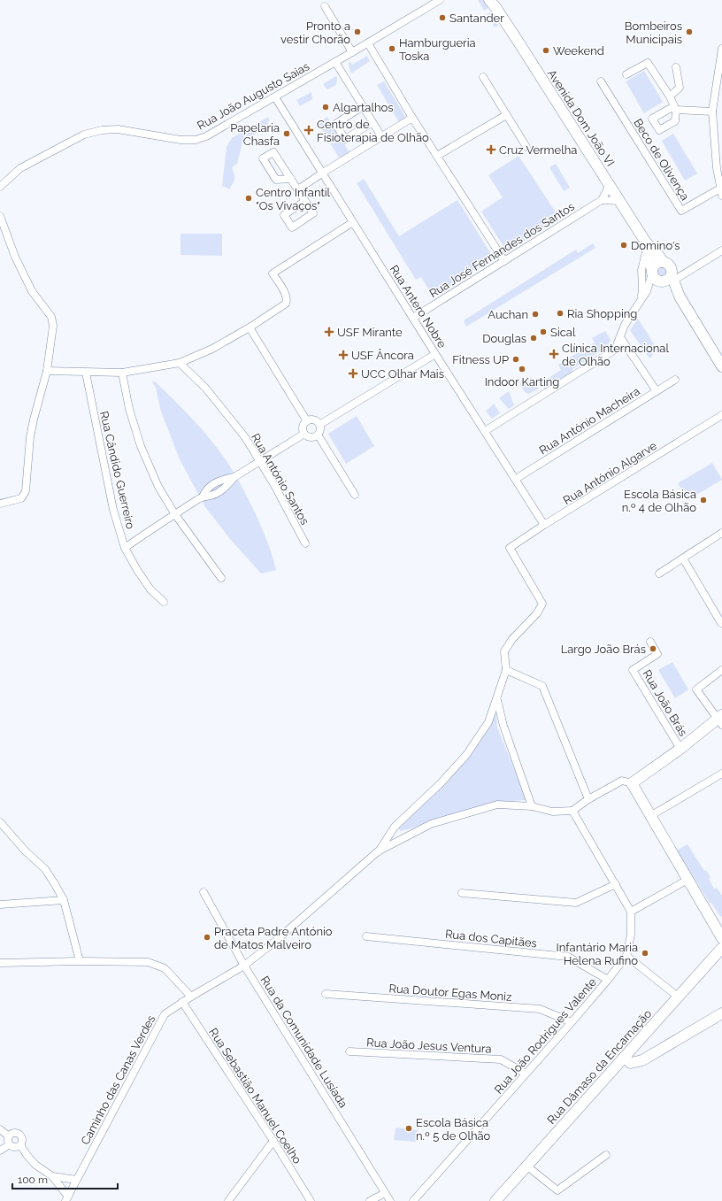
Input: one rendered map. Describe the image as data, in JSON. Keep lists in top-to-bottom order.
{
  "streets": {
    "main road": ["Avenida Dom João VI", "Rua Dâmaso da Encarnação"],
    "street": [
      "Rua João Augusto Saias",
      "Beco de Olivença",
      "Rua José Fernandes dos Santos",
      "Rua Antero Nobre",
      "Rua António Macheira",
      "Rua Cândido Guerreiro",
      "Rua António Algarve",
      "Rua António Santos",
      "Rua João Brás",
      "Rua dos Capitães",
      "Rua Doutor Egas Moniz",
      "Rua João Rodrigues Valente",
      "Rua da Comunidade Lusíada",
      "Rua João Jesus Ventura",
      "Caminho das Canas Verdes",
      "Rua Sebastião Manuel Coelho"
    ]
  },
  "crossings": [
    ["Rua João Augusto Saias", "Rua Antero Nobre"],
    ["Rua José Fernandes dos Santos", "Rua Antero Nobre"],
    ["Rua Antero Nobre", "Rua António Macheira"],
    ["Rua Antero Nobre", "Rua António Algarve"],
    ["Rua dos Capitães", "Rua João Rodrigues Valente"],
    ["Rua Doutor Egas Moniz", "Rua João Rodrigues Valente"],
    ["Rua João Rodrigues Valente", "Rua João Jesus Ventura"],
    ["Rua da Comunidade Lusíada", "Caminho das Canas Verdes"],
    ["Caminho das Canas Verdes", "Rua Sebastião Manuel Coelho"]
  ],
  "places": {
    "other": [
      "Santander",
      "Pronto a vestir Chorão",
      "Bombeiros Municipais",
      "Hamburgueria Toska",
      "Weekend",
      "Algartalhos",
      "Papelaria Chasfa",
      "Centro Infantil \"Os Vivaços\"",
      "Domino's",
      "Ria Shopping",
      "Auchan",
      "Sical",
      "Douglas",
      "Fitness UP",
      "Indoor Karting",
      "Escola Básica n.º 4 de Olhão",
      "Largo João Brás",
      "Praceta Padre António de Matos Malveiro",
      "Infantário Maria Helena Rufino",
      "Escola Básica n.º 5 de Olhão"
    ],
    "health": [
      "Centro de Fisioterapia de Olhão",
      "Cruz Vermelha",
      "USF Mirante",
      "Clínica Internacional de Olhão",
      "USF Âncora",
      "UCC Olhar Mais"
    ]
  },
  "scale_bar": "100 m"
}
